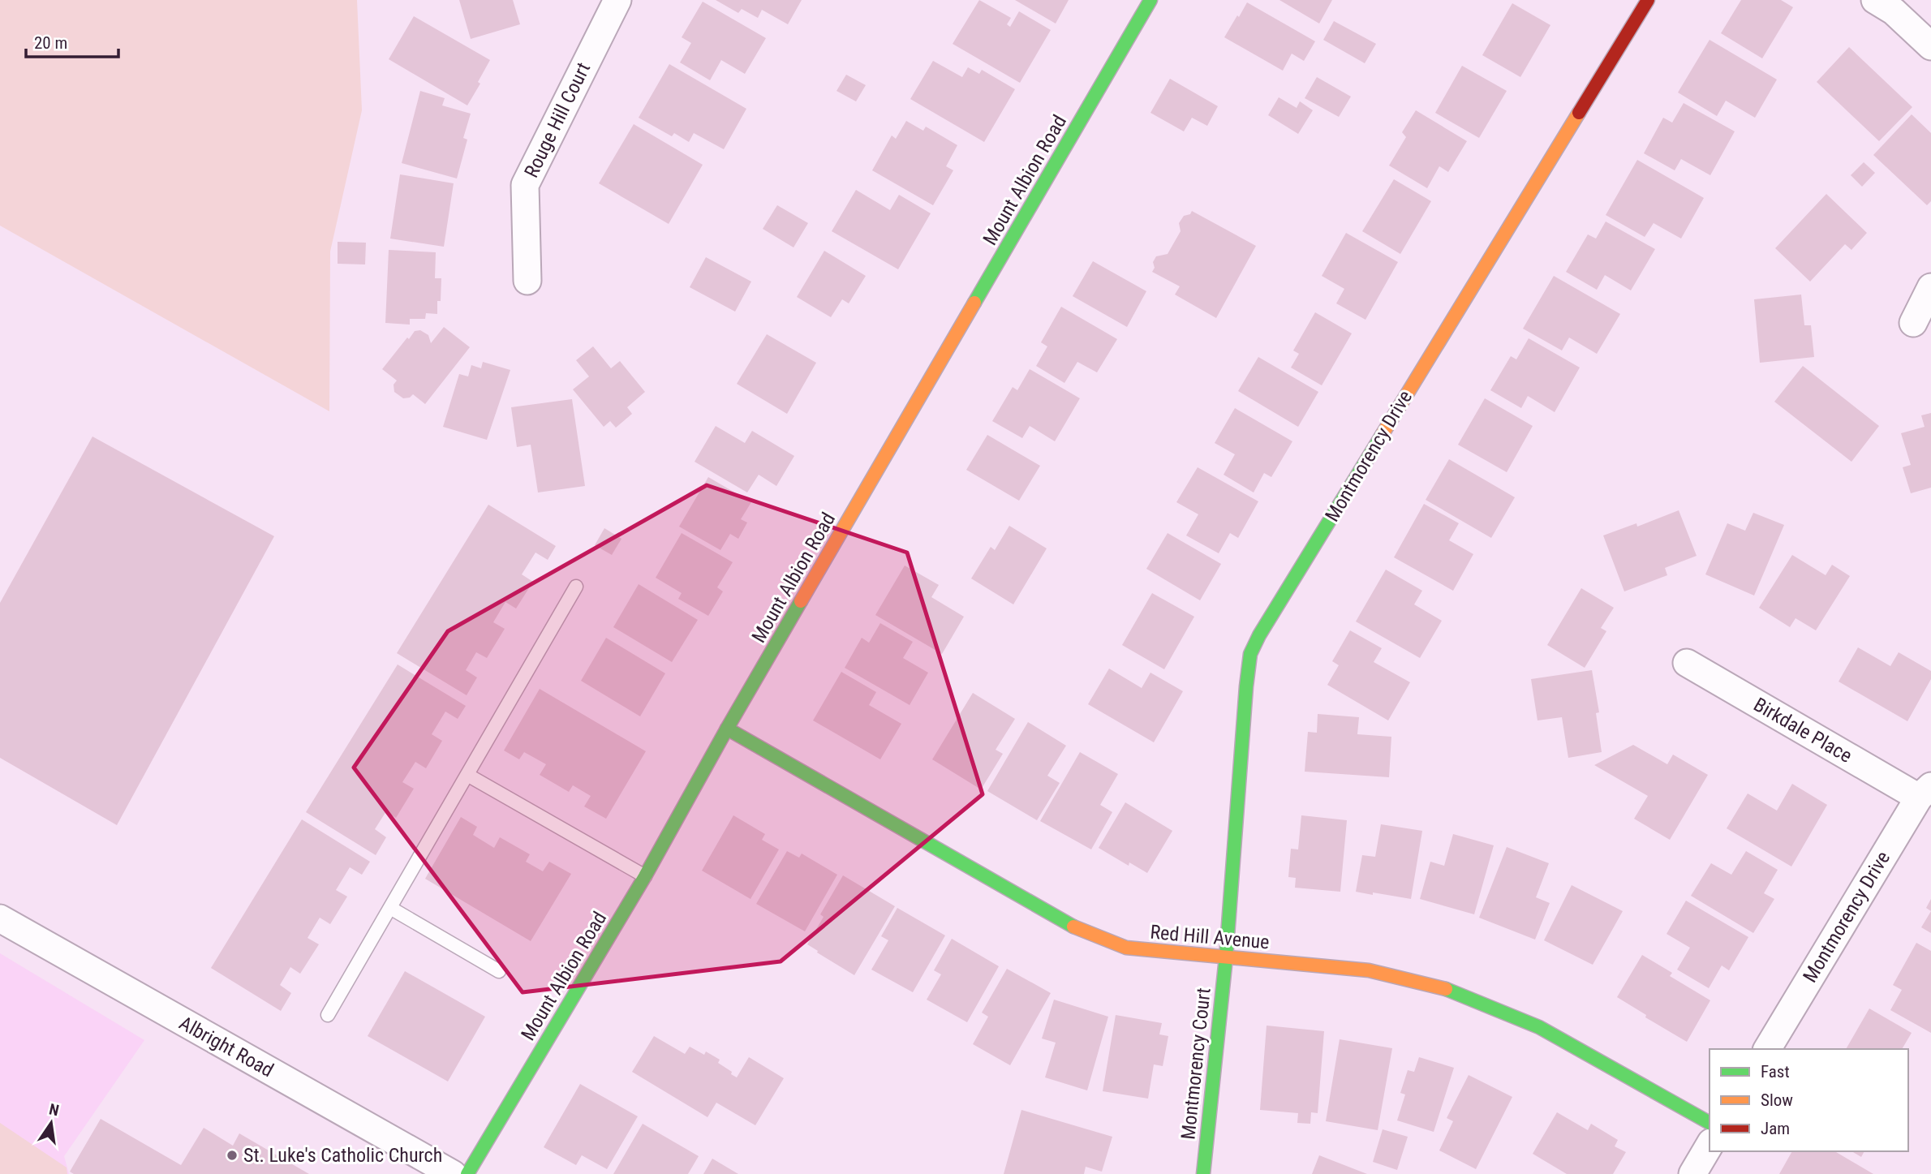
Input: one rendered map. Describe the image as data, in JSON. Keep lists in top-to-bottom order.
{
  "streets": {
    "street": [
      "Rouge Hill Court",
      "Mount Albion Road",
      "Montmorency Drive",
      "Birkdale Place",
      "Red Hill Avenue",
      "Albright Road",
      "Montmorency Court"
    ]
  },
  "crossings": [
    ["Mount Albion Road", "Red Hill Avenue"],
    ["Montmorency Drive", "Birkdale Place"],
    ["Montmorency Drive", "Red Hill Avenue"],
    ["Montmorency Drive", "Montmorency Court"],
    ["Red Hill Avenue", "Montmorency Court"]
  ],
  "places": ["St. Luke's Catholic Church"],
  "legend": ["Fast", "Slow", "Jam"],
  "scale_bar": "20 m",
  "north": "top"
}
